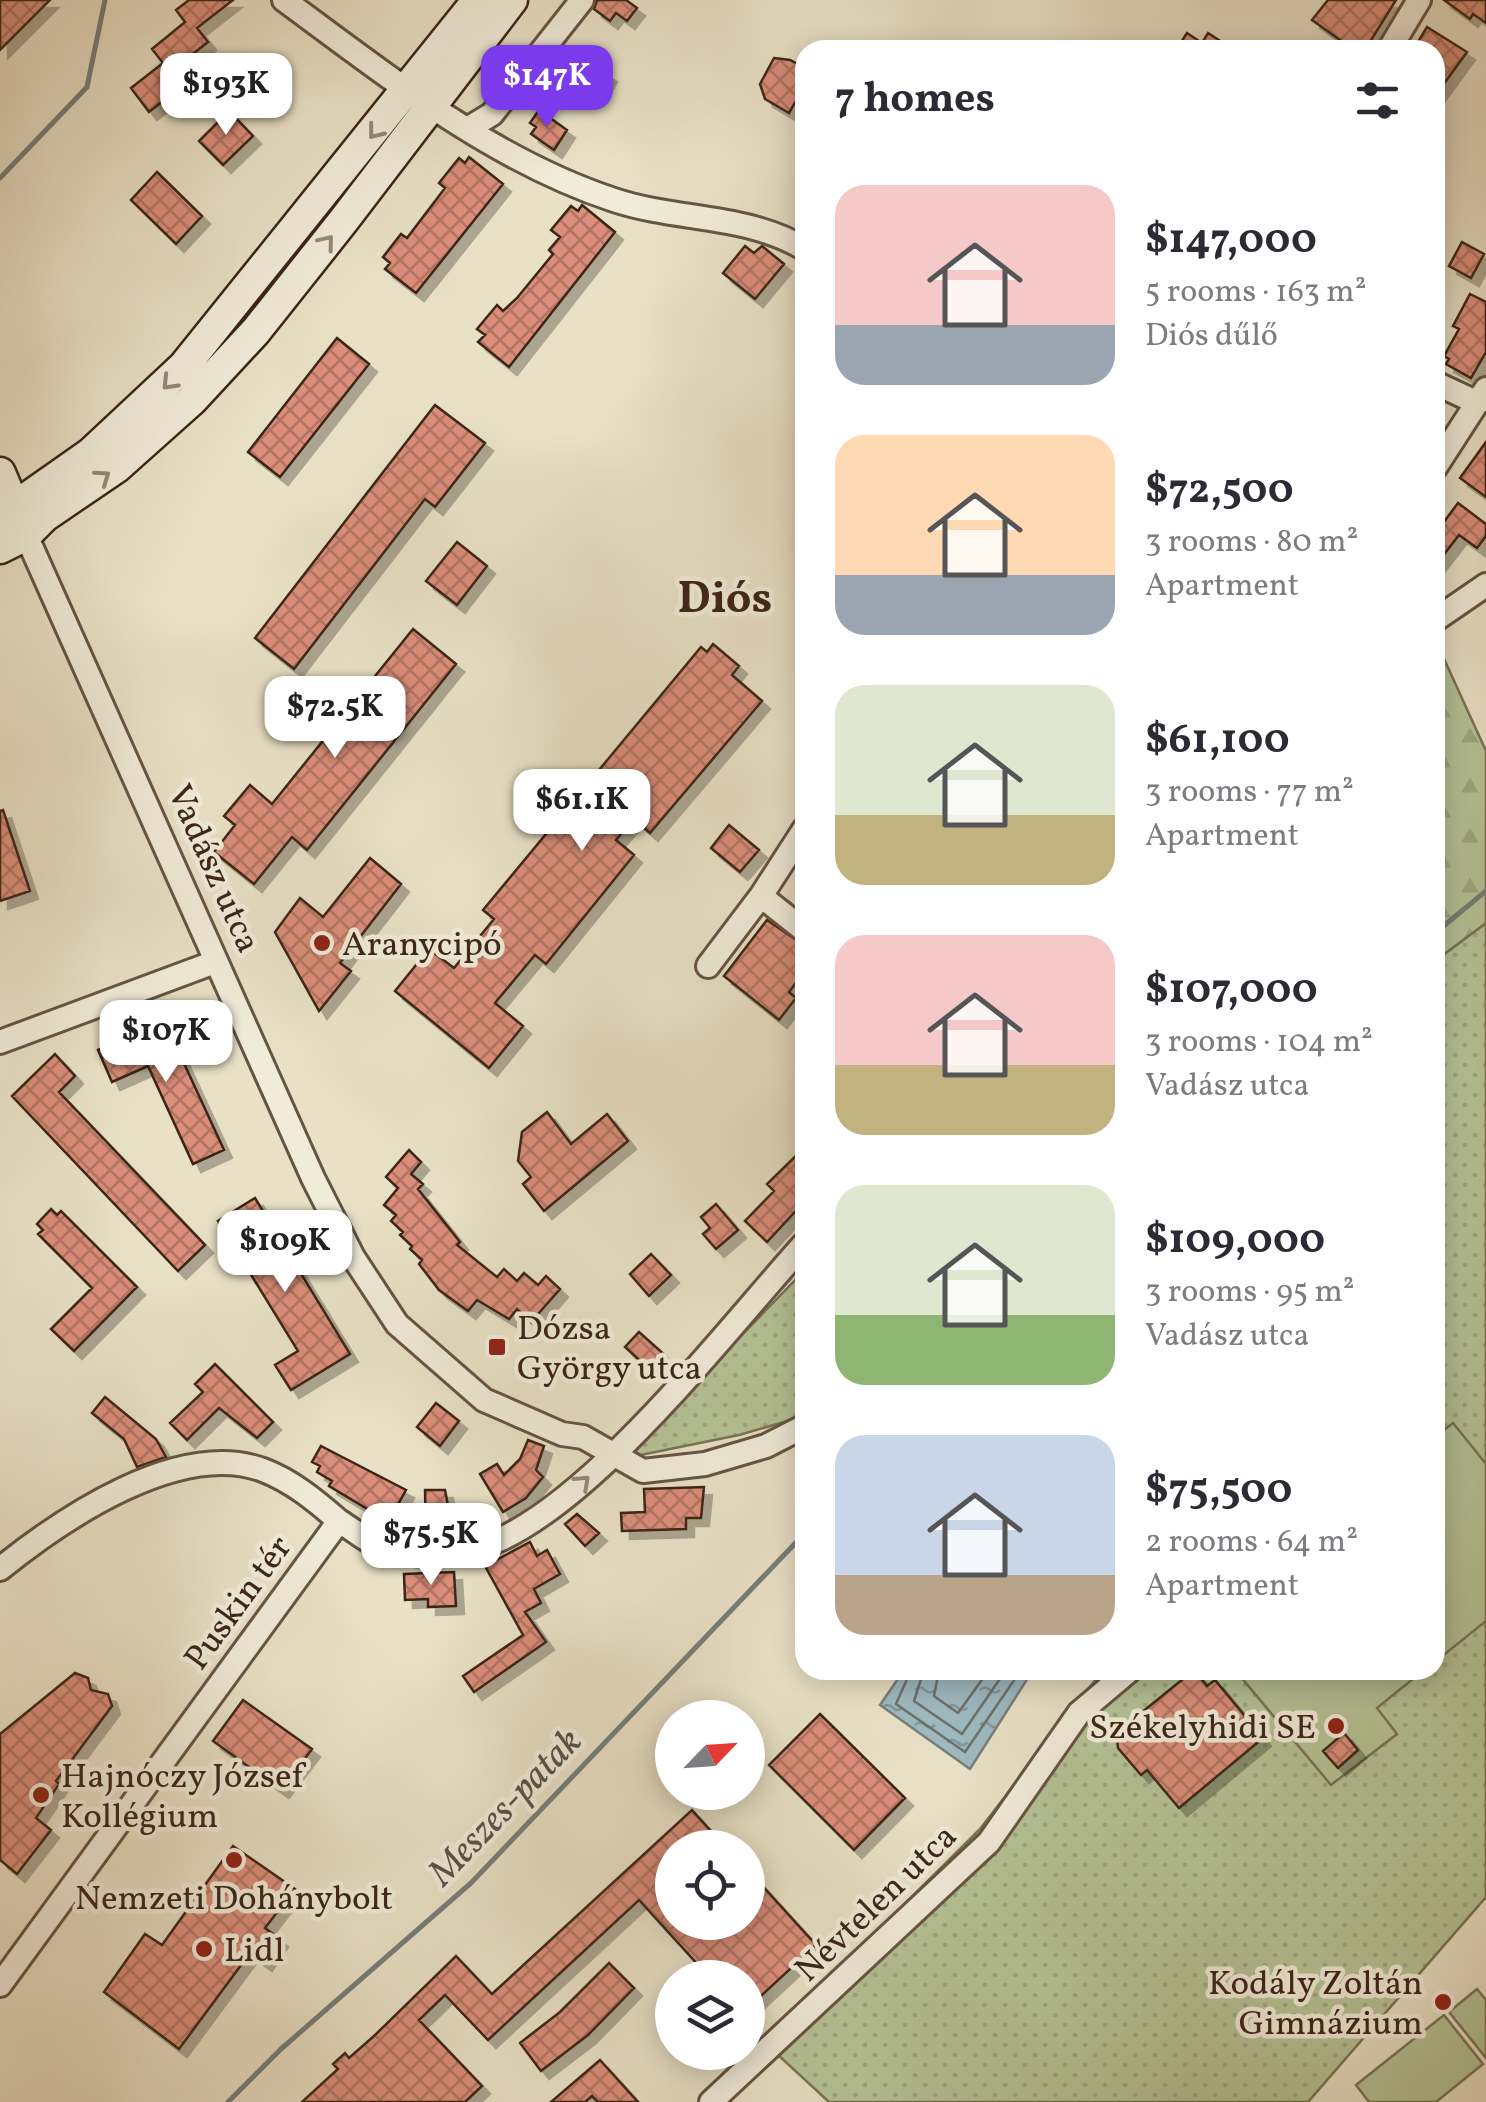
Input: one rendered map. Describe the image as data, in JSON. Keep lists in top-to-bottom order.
{
  "streets": {
    "street": ["Vadász utca", "Puskin tér", "Névtelen utca"]
  },
  "districts": ["Diós"],
  "water": ["Meszes-patak"],
  "places": {
    "other": [
      "Aranycipó",
      "Székelyhidi SE",
      "Hajnóczy József Kollégium",
      "Nemzeti Dohánybolt",
      "Lidl",
      "Kodály Zoltán Gimnázium"
    ],
    "transit": ["Dózsa György utca"]
  },
  "north": "top right",
  "page": {
    "heading": "7 homes",
    "price": [
      "$147K",
      "$193K",
      "$72.5K",
      "$61.1K",
      "$107K",
      "$109K",
      "$75.5K"
    ],
    "list": [
      {
        "name": "$147,000",
        "note": "5 rooms · 163 m² · Diós dűlő"
      },
      {
        "name": "$72,500",
        "note": "3 rooms · 80 m² · Apartment"
      },
      {
        "name": "$61,100",
        "note": "3 rooms · 77 m² · Apartment"
      },
      {
        "name": "$107,000",
        "note": "3 rooms · 104 m² · Vadász utca"
      },
      {
        "name": "$109,000",
        "note": "3 rooms · 95 m² · Vadász utca"
      },
      {
        "name": "$75,500",
        "note": "2 rooms · 64 m² · Apartment"
      }
    ]
  }
}
